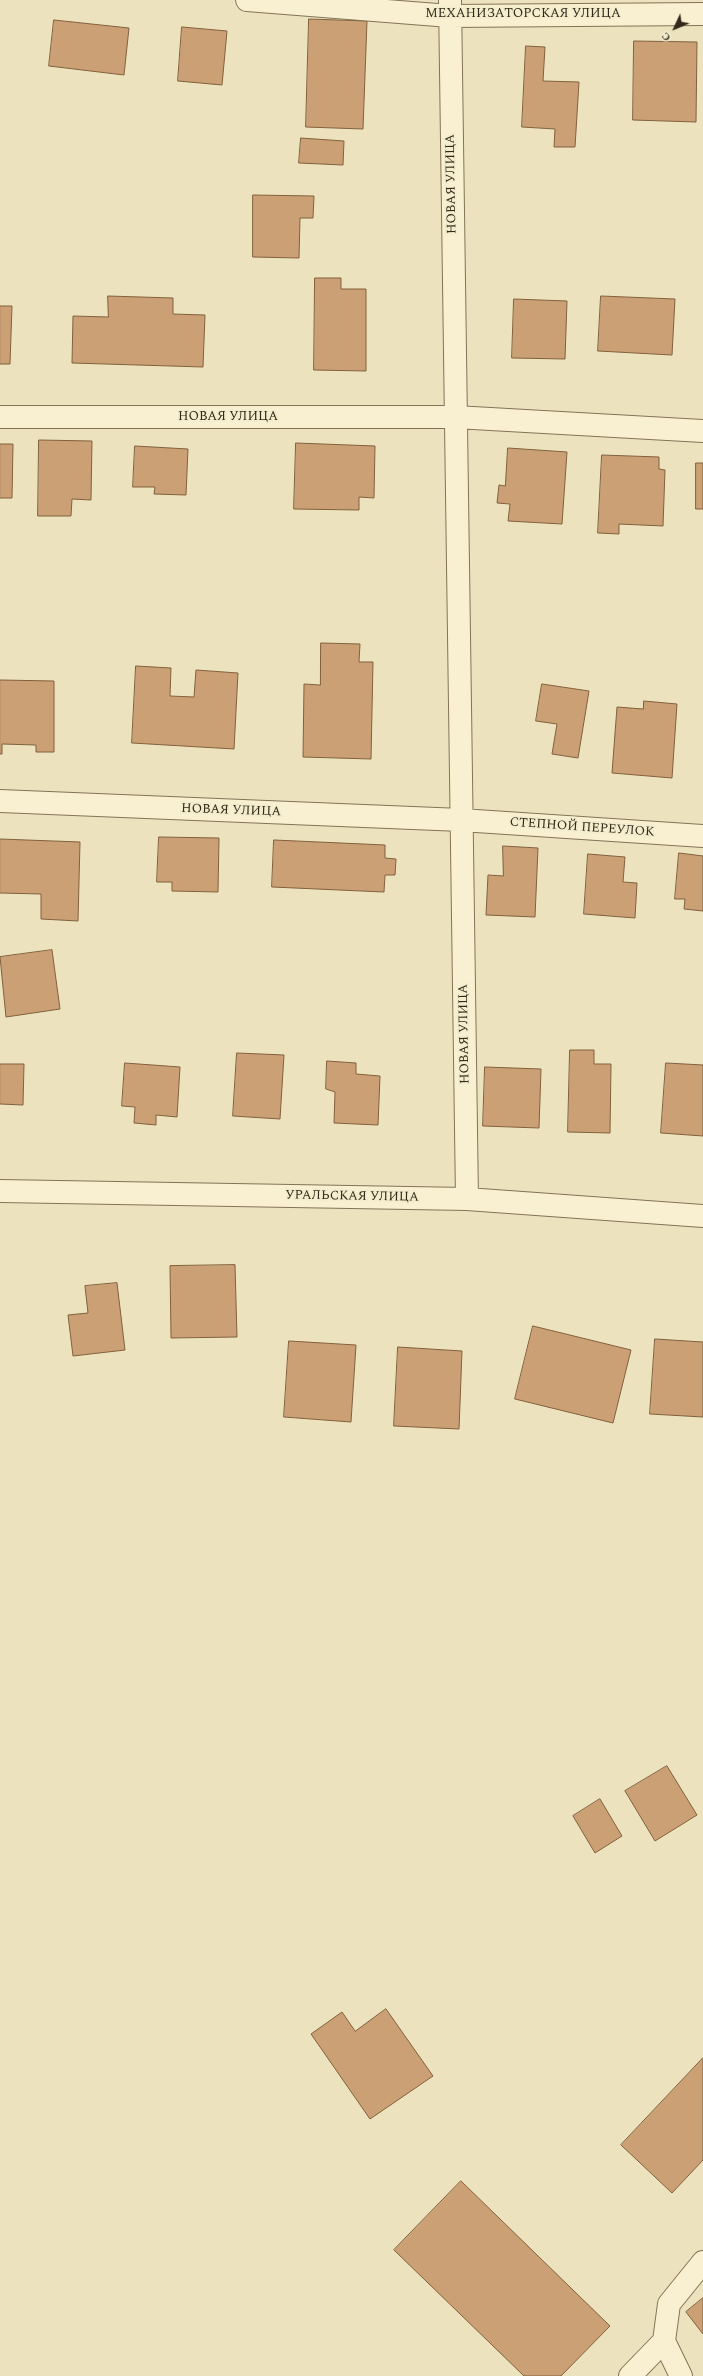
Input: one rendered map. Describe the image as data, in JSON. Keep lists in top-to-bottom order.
{
  "streets": {
    "street": [
      "МЕХАНИЗАТОРСКАЯ УЛИЦА",
      "НОВАЯ УЛИЦА",
      "СТЕПНОЙ ПЕРЕУЛОК",
      "УРАЛЬСКАЯ УЛИЦА"
    ]
  },
  "crossings": [
    ["МЕХАНИЗАТОРСКАЯ УЛИЦА", "НОВАЯ УЛИЦА"],
    ["НОВАЯ УЛИЦА", "СТЕПНОЙ ПЕРЕУЛОК"],
    ["НОВАЯ УЛИЦА", "УРАЛЬСКАЯ УЛИЦА"]
  ],
  "north": "bottom left"
}
